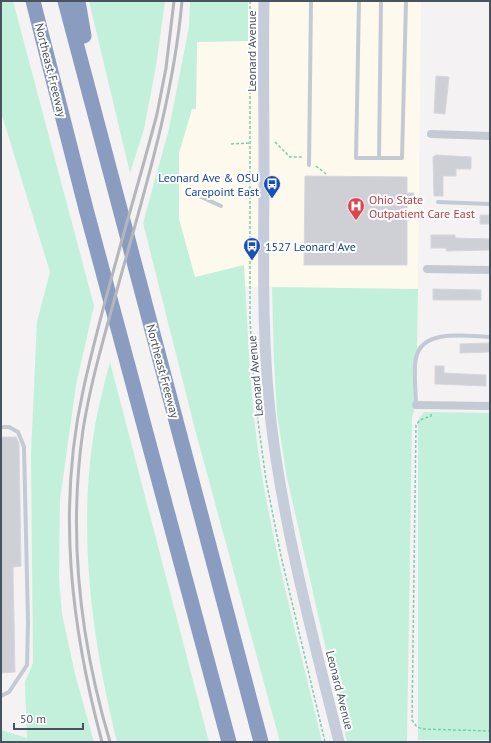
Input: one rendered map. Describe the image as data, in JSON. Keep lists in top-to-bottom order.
{
  "streets": {
    "highway": ["Northeast Freeway"],
    "street": ["Leonard Avenue"]
  },
  "places": {
    "bus stop": ["Leonard Ave & OSU Carepoint East", "1527 Leonard Ave"],
    "hospital": ["Ohio State Outpatient Care East"]
  },
  "scale_bar": "50 m"
}
